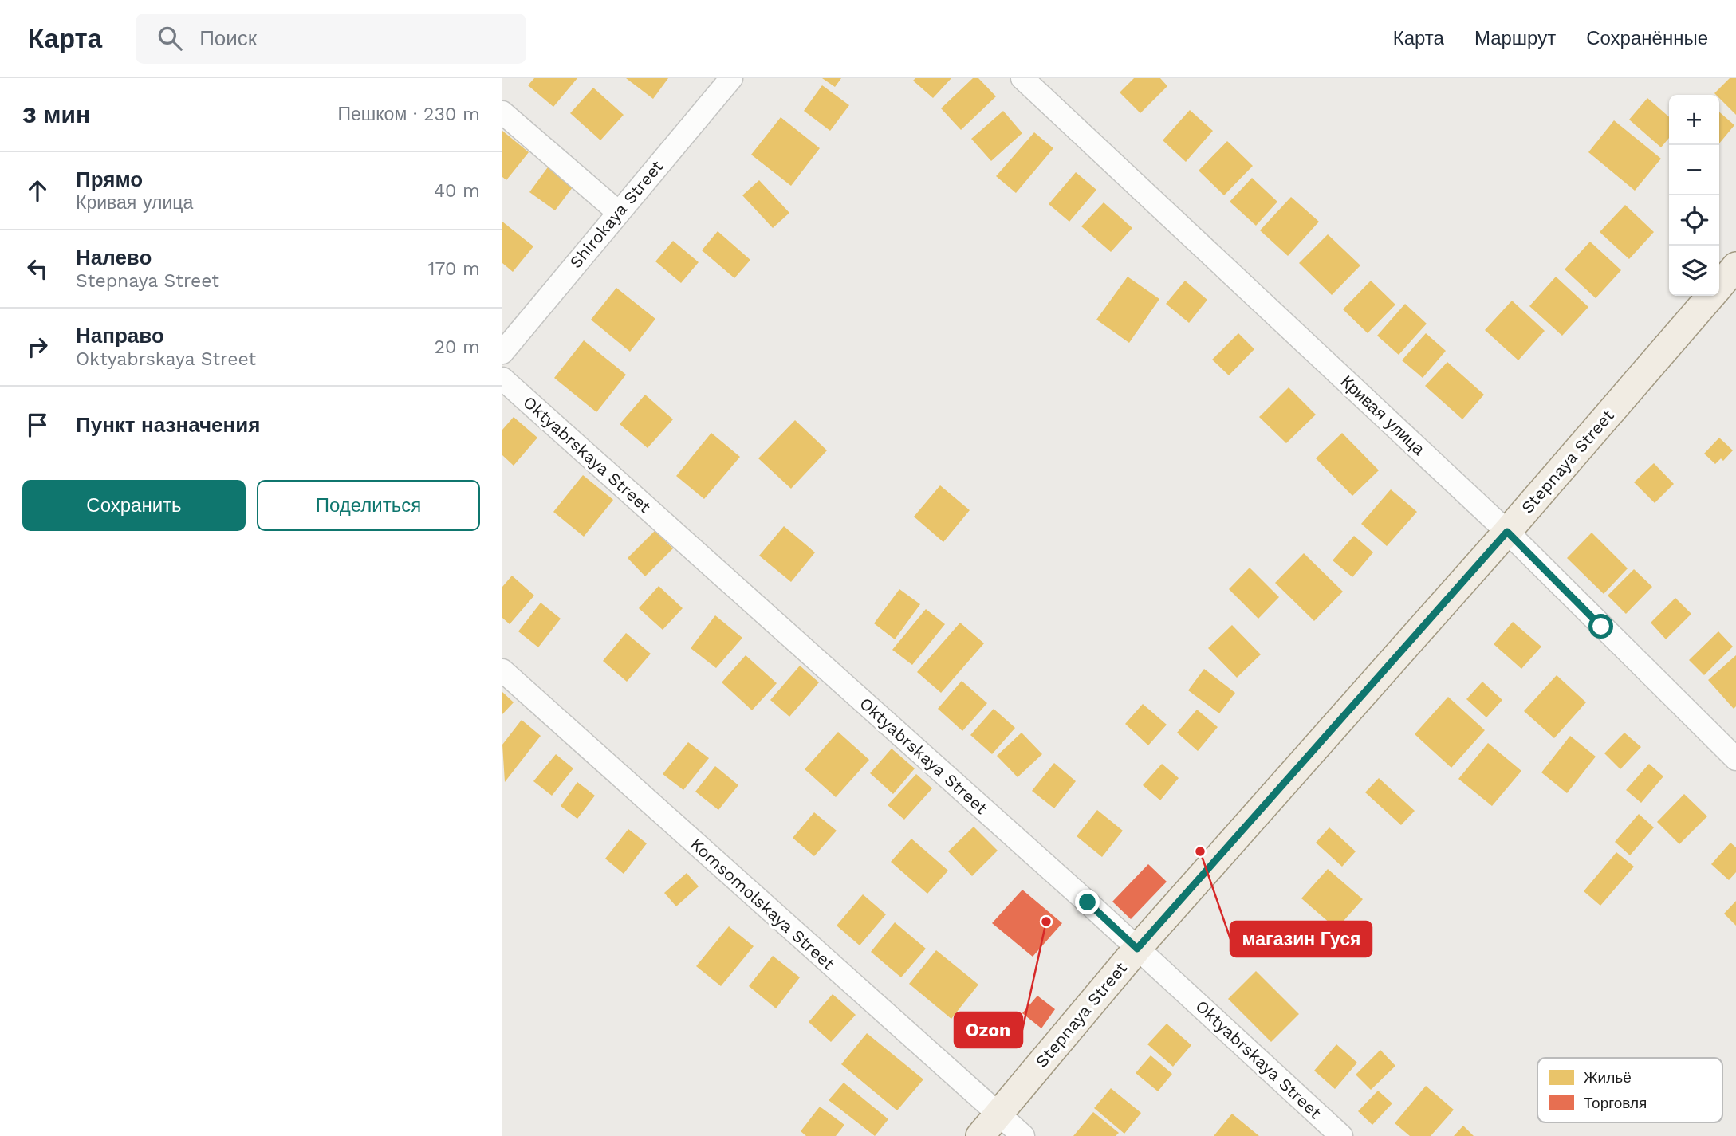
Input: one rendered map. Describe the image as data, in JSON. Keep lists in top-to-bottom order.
{
  "streets": {
    "main road": ["Stepnaya Street"],
    "street": [
      "Shirokaya Street",
      "Кривая улица",
      "Oktyabrskaya Street",
      "Komsomolskaya Street"
    ]
  },
  "crossings": [
    ["Кривая улица", "Stepnaya Street"],
    ["Oktyabrskaya Street", "Stepnaya Street"],
    ["Stepnaya Street", "Komsomolskaya Street"]
  ],
  "places": ["магазин Гуся", "Ozon"],
  "legend": ["Жильё", "Торговля"],
  "page": {
    "header": "Карта",
    "search": "Поиск",
    "nav": ["Карта", "Маршрут", "Сохранённые"],
    "heading": ["3 мин", "Пешком · 230 m"],
    "map_buttons": ["+", "−"],
    "list": [
      ["Прямо", "Кривая улица", "40 m"],
      ["Налево", "Stepnaya Street", "170 m"],
      ["Направо", "Oktyabrskaya Street", "20 m"],
      "Пункт назначения"
    ],
    "buttons": ["Сохранить", "Поделиться"]
  }
}
